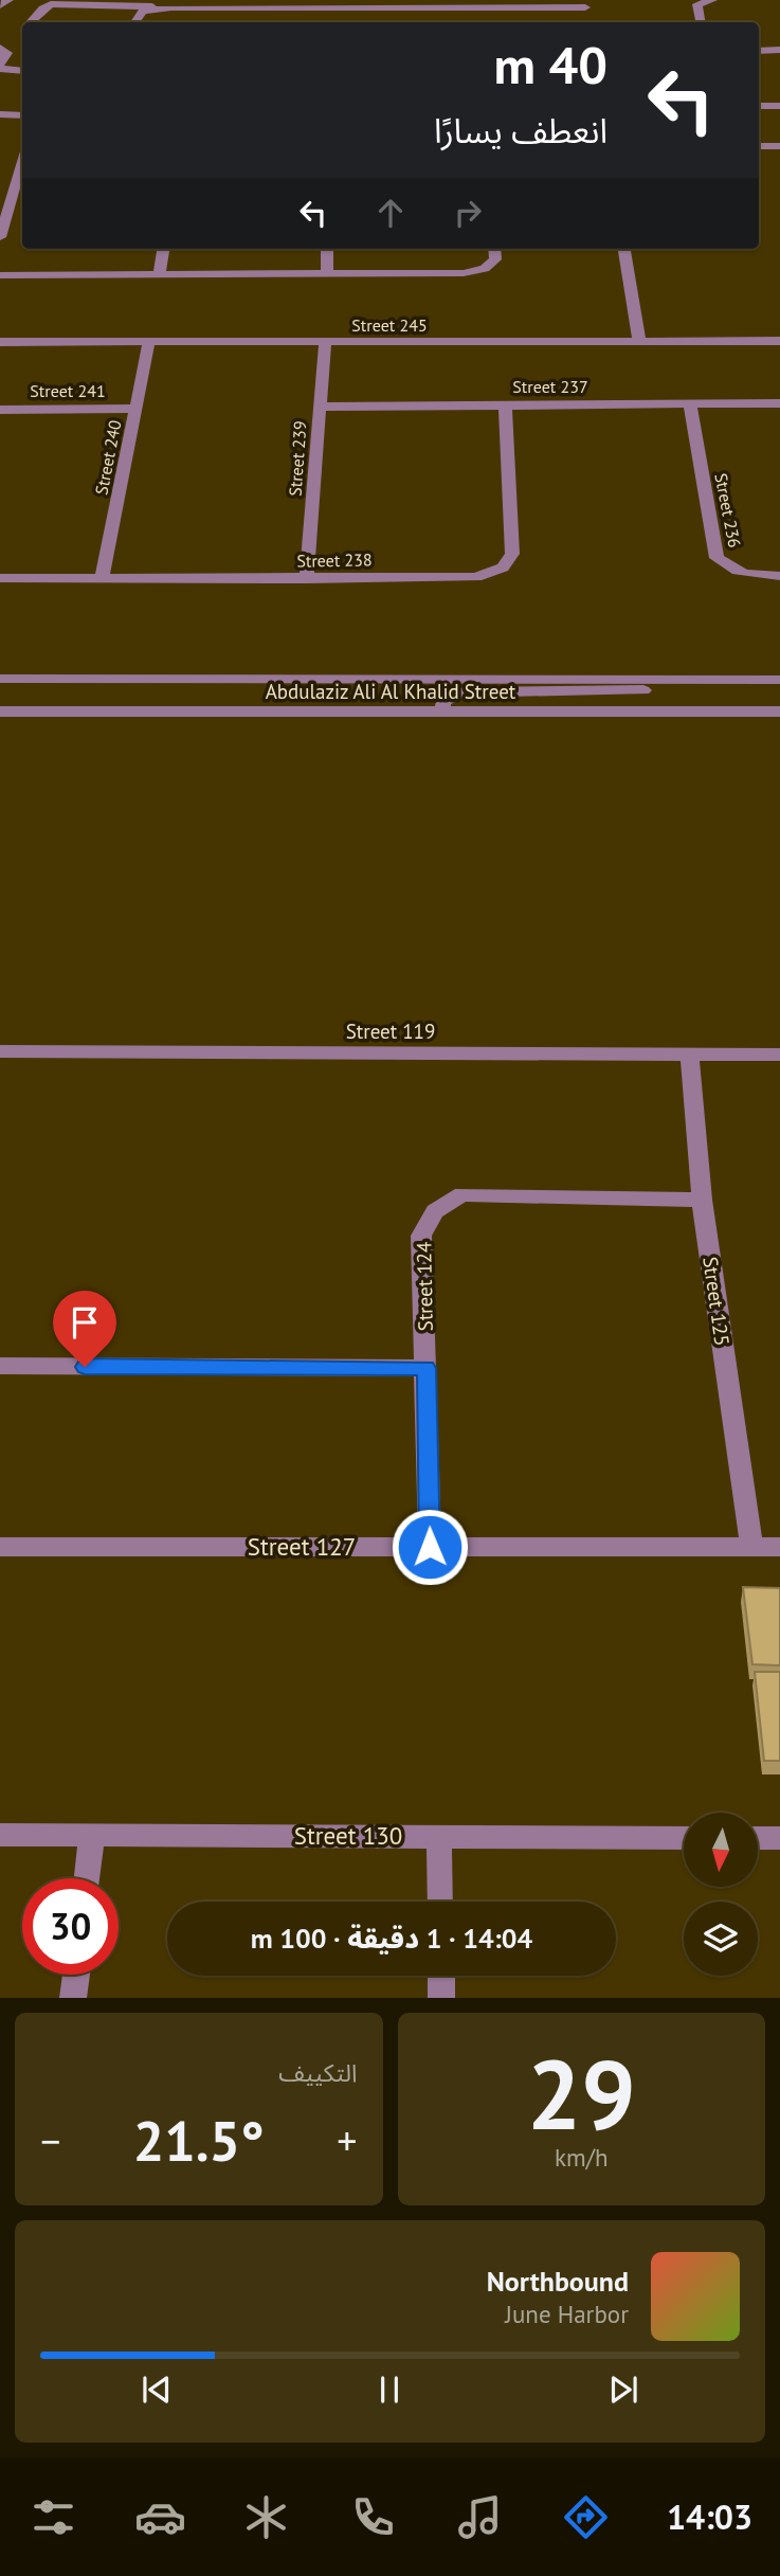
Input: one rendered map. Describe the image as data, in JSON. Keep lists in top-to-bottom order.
{
  "streets": {
    "street": [
      "Street 245",
      "Street 237",
      "Street 241",
      "Street 240",
      "Street 239",
      "Street 236",
      "Street 238",
      "Abdulaziz Ali Al Khalid Street",
      "Street 119",
      "Street 124",
      "Street 125",
      "Street 127",
      "Street 130"
    ]
  },
  "crossings": [
    ["Street 245", "Street 240"],
    ["Street 245", "Street 239"],
    ["Street 237", "Street 239"],
    ["Street 237", "Street 236"],
    ["Street 237", "Street 238"],
    ["Street 241", "Street 240"],
    ["Street 240", "Street 238"],
    ["Street 239", "Street 238"],
    ["Street 119", "Street 125"],
    ["Street 124", "Street 125"],
    ["Street 124", "Street 127"],
    ["Street 125", "Street 127"]
  ],
  "north": "bottom",
  "page": {
    "turn": ["40 m", "انعطف يسارًا"],
    "limit": "30",
    "trip": "14:04 · 1 دقيقة · 100 m",
    "tile": [
      ["29", "km/h"],
      "التكييف"
    ],
    "heat": ["−", "21.5°", "+"],
    "song": ["Northbound", "June Harbor"],
    "tabs": "14:03"
  }
}
